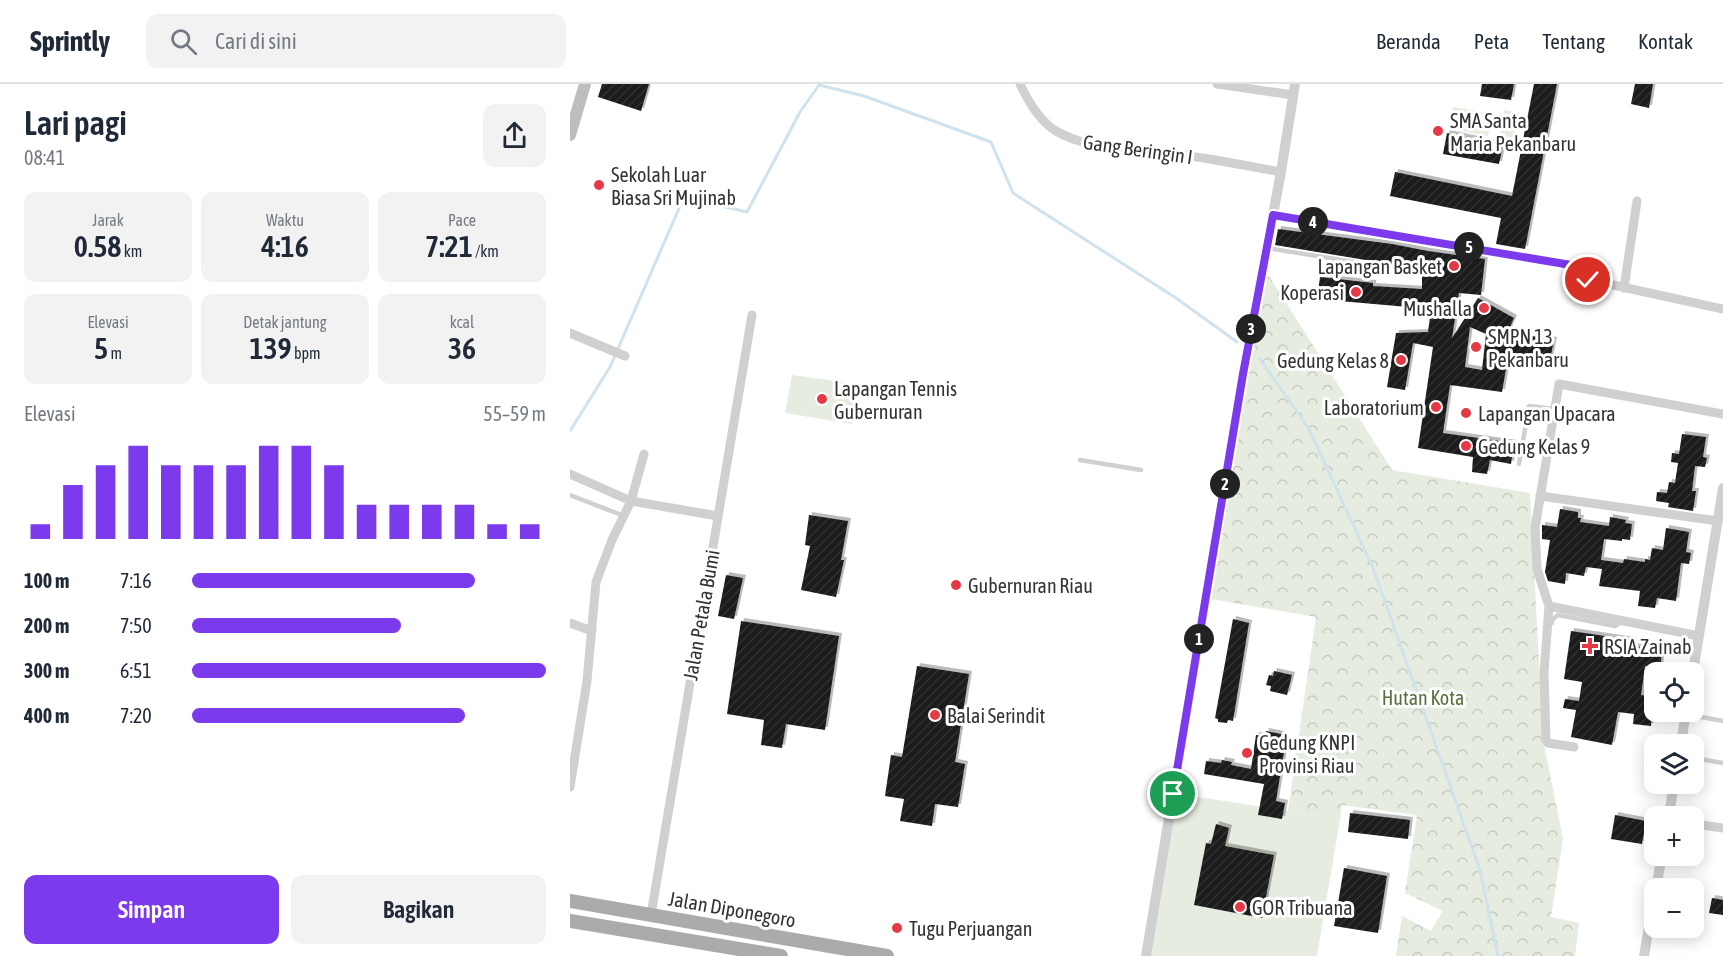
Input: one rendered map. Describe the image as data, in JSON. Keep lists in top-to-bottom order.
{
  "streets": {
    "main road": ["Jalan Diponegoro"],
    "street": ["Gang Beringin I", "Jalan Petala Bumi"]
  },
  "crossings": [
    ["Jalan Petala Bumi", "Jalan Diponegoro"]
  ],
  "parks": ["Hutan Kota"],
  "places": {
    "other": [
      "SMA Santa Maria Pekanbaru",
      "Sekolah Luar Biasa Sri Mujinab",
      "Lapangan Basket",
      "Koperasi",
      "Mushalla",
      "SMPN 13 Pekanbaru",
      "Gedung Kelas 8",
      "Lapangan Tennis Gubernuran",
      "Laboratorium",
      "Lapangan Upacara",
      "Gedung Kelas 9",
      "Gubernuran Riau",
      "Balai Serindit",
      "Gedung KNPI Provinsi Riau",
      "GOR Tribuana",
      "Tugu Perjuangan"
    ],
    "health": ["RSIA Zainab"]
  },
  "page": {
    "header": "Sprintly",
    "search": "Cari di sini",
    "nav": [
      "Beranda",
      "Peta",
      "Tentang",
      "Kontak"
    ],
    "heading": ["Lari pagi", "08:41"],
    "stats": [
      ["Jarak", "0.58 km"],
      ["Waktu", "4:16"],
      ["Pace", "7:21 /km"],
      ["Elevasi", "5 m"],
      ["Detak jantung", "139 bpm"],
      ["kcal", "36"]
    ],
    "pins": [
      "4",
      "5",
      "3",
      "2",
      "1"
    ],
    "chart": ["Elevasi", "55–59 m"],
    "list": [
      {
        "name": "100 m",
        "note": "7:16"
      },
      {
        "name": "200 m",
        "note": "7:50"
      },
      {
        "name": "300 m",
        "note": "6:51"
      },
      {
        "name": "400 m",
        "note": "7:20"
      }
    ],
    "map_buttons": ["+", "−"],
    "buttons": ["Simpan", "Bagikan"]
  }
}
